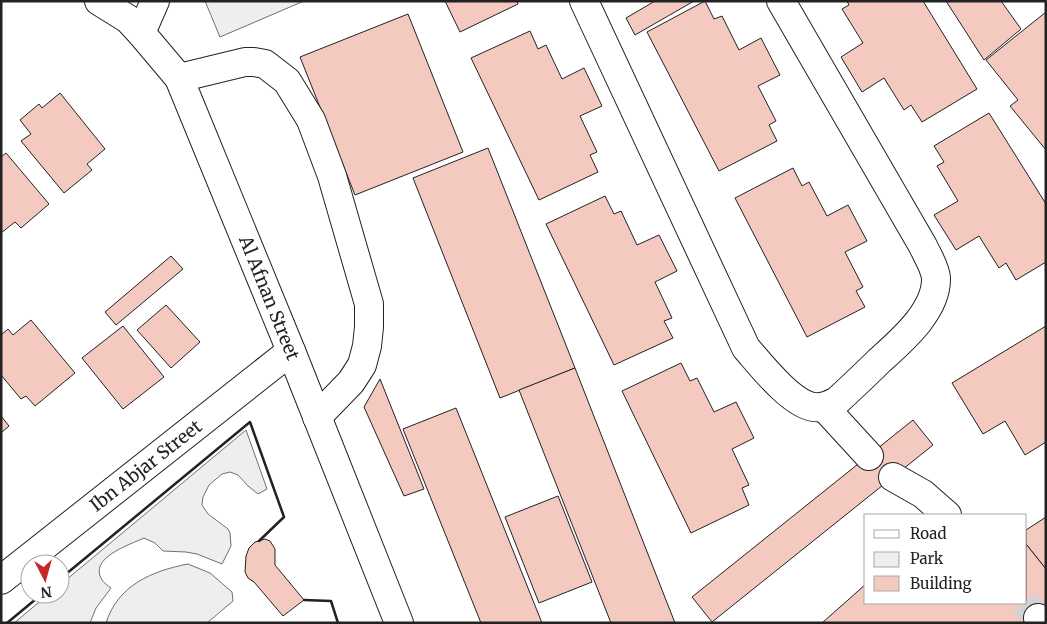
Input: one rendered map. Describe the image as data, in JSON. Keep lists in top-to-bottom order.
{
  "streets": {
    "street": ["Al Afnan Street", "Ibn Abjar Street"]
  },
  "crossings": [
    ["Al Afnan Street", "Ibn Abjar Street"]
  ],
  "legend": ["Road", "Park", "Building"],
  "north": "bottom"
}
